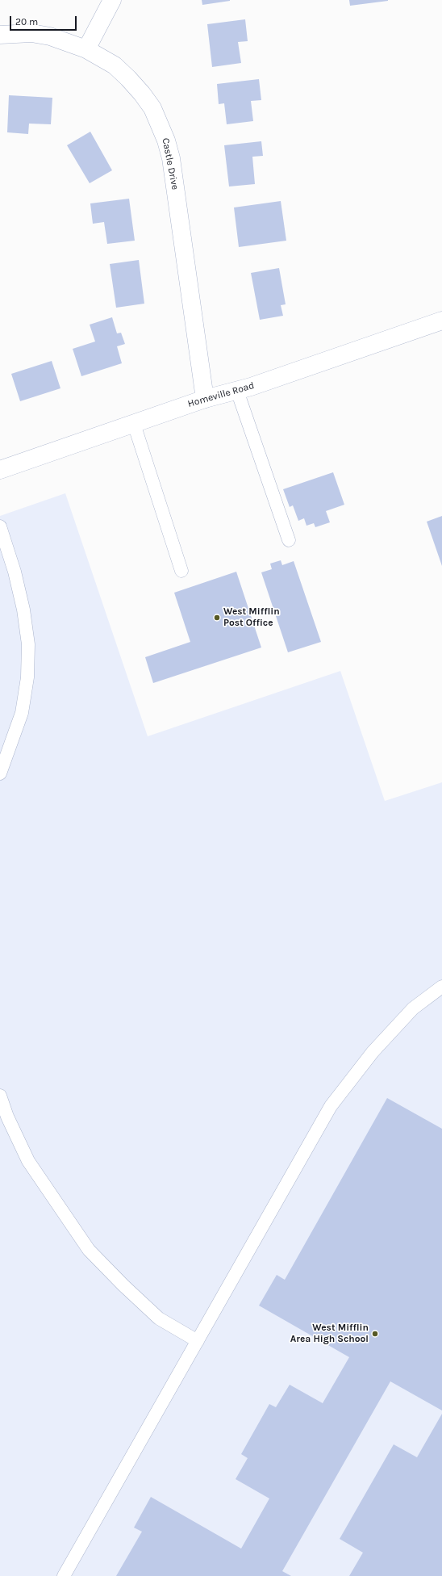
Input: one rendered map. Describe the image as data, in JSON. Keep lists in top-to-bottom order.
{
  "streets": {
    "street": ["Castle Drive", "Homeville Road"]
  },
  "crossings": [
    ["Castle Drive", "Homeville Road"]
  ],
  "places": ["West Mifflin Post Office", "West Mifflin Area High School"],
  "scale_bar": "20 m"
}
